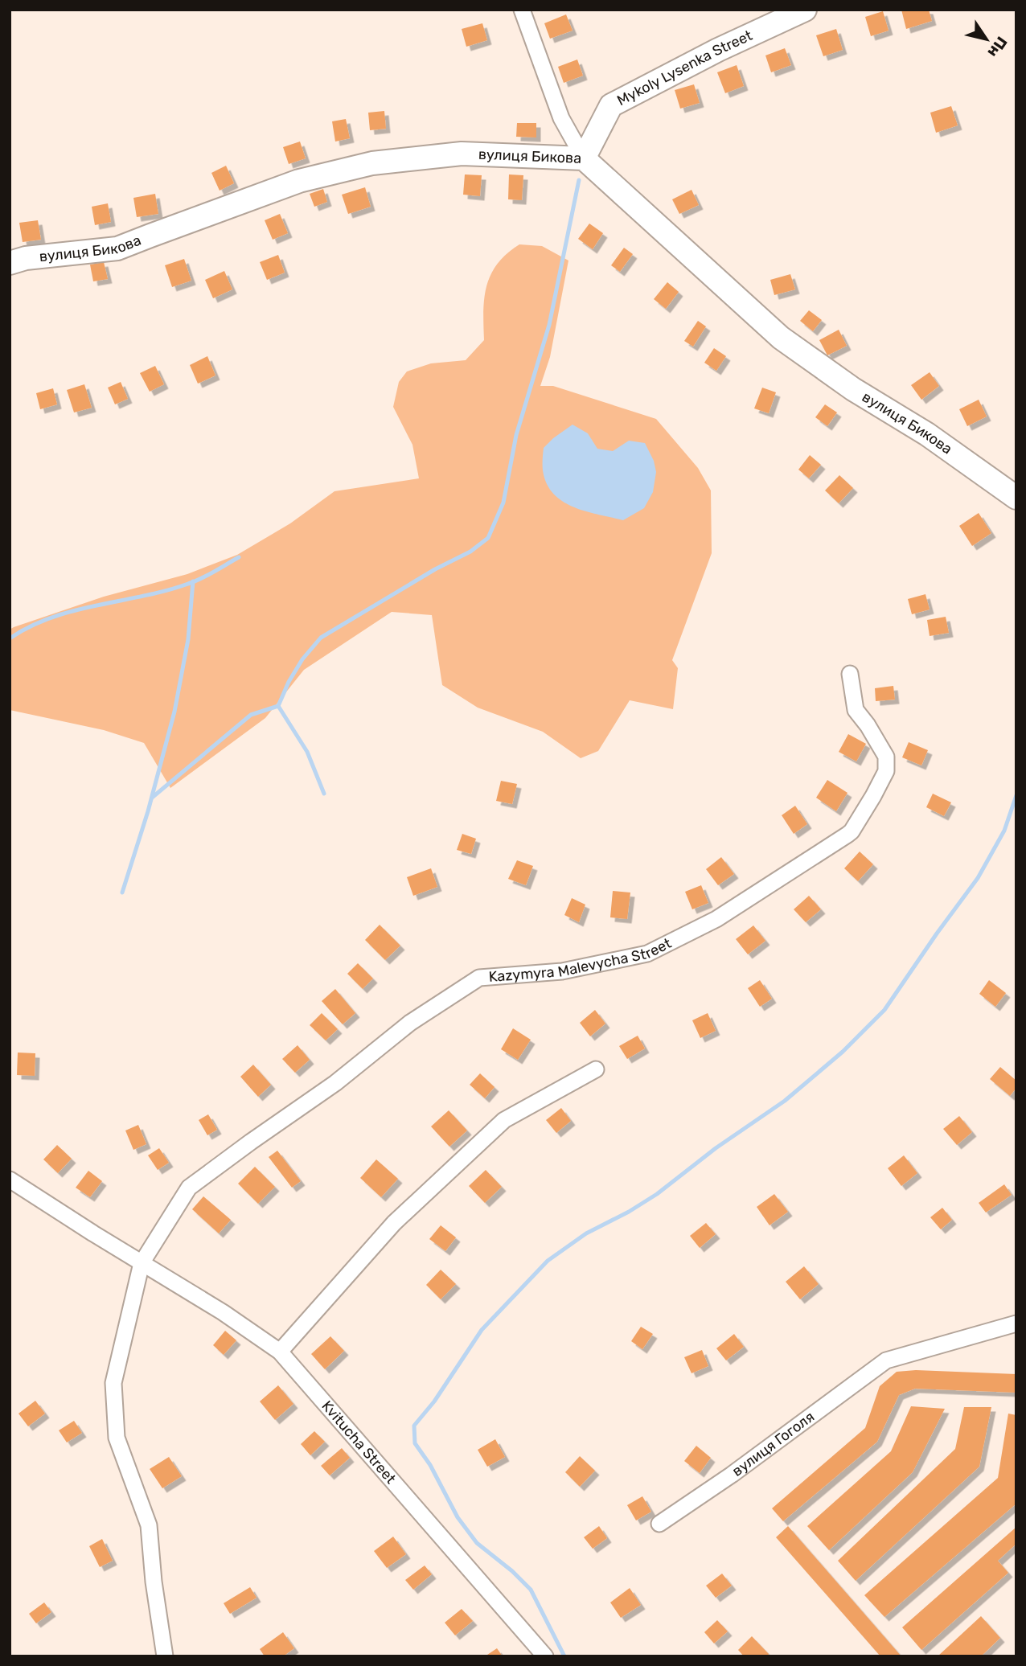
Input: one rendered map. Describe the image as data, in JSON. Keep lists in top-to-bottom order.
{
  "streets": {
    "street": [
      "Mykoly Lysenka Street",
      "вулиця Бикова",
      "Kazymyra Malevycha Street",
      "Kvitucha Street",
      "вулиця Гоголя"
    ]
  },
  "crossings": [
    ["Mykoly Lysenka Street", "вулиця Бикова"],
    ["Kazymyra Malevycha Street", "Kvitucha Street"]
  ],
  "north": "bottom right"
}
